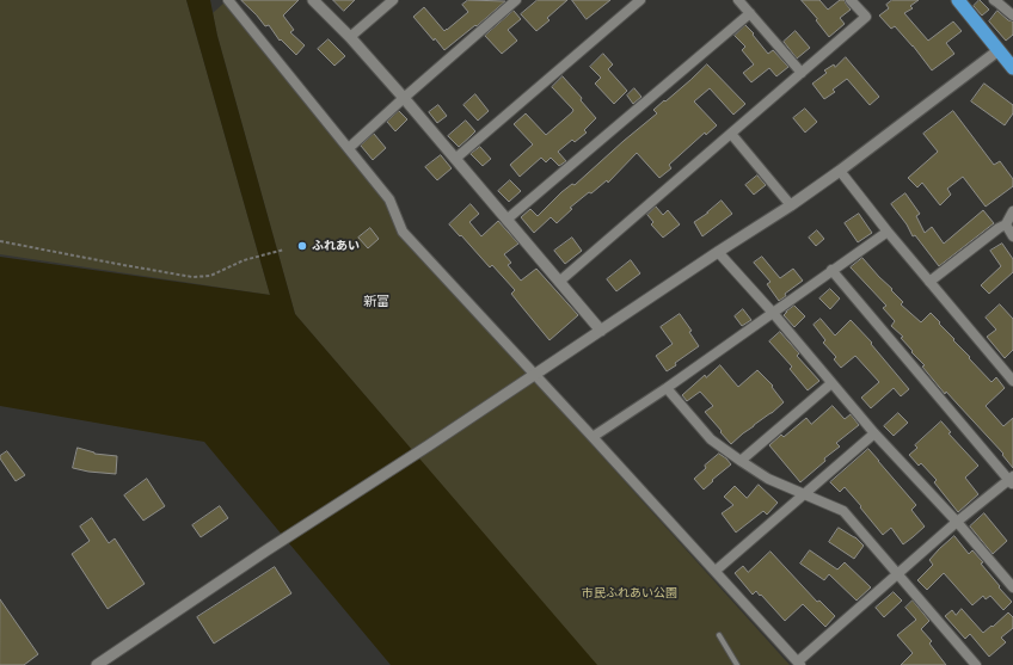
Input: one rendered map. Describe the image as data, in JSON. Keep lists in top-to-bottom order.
{
  "districts": ["新富"],
  "parks": ["市民ふれあい公園"],
  "places": ["ふれあい"]
}
